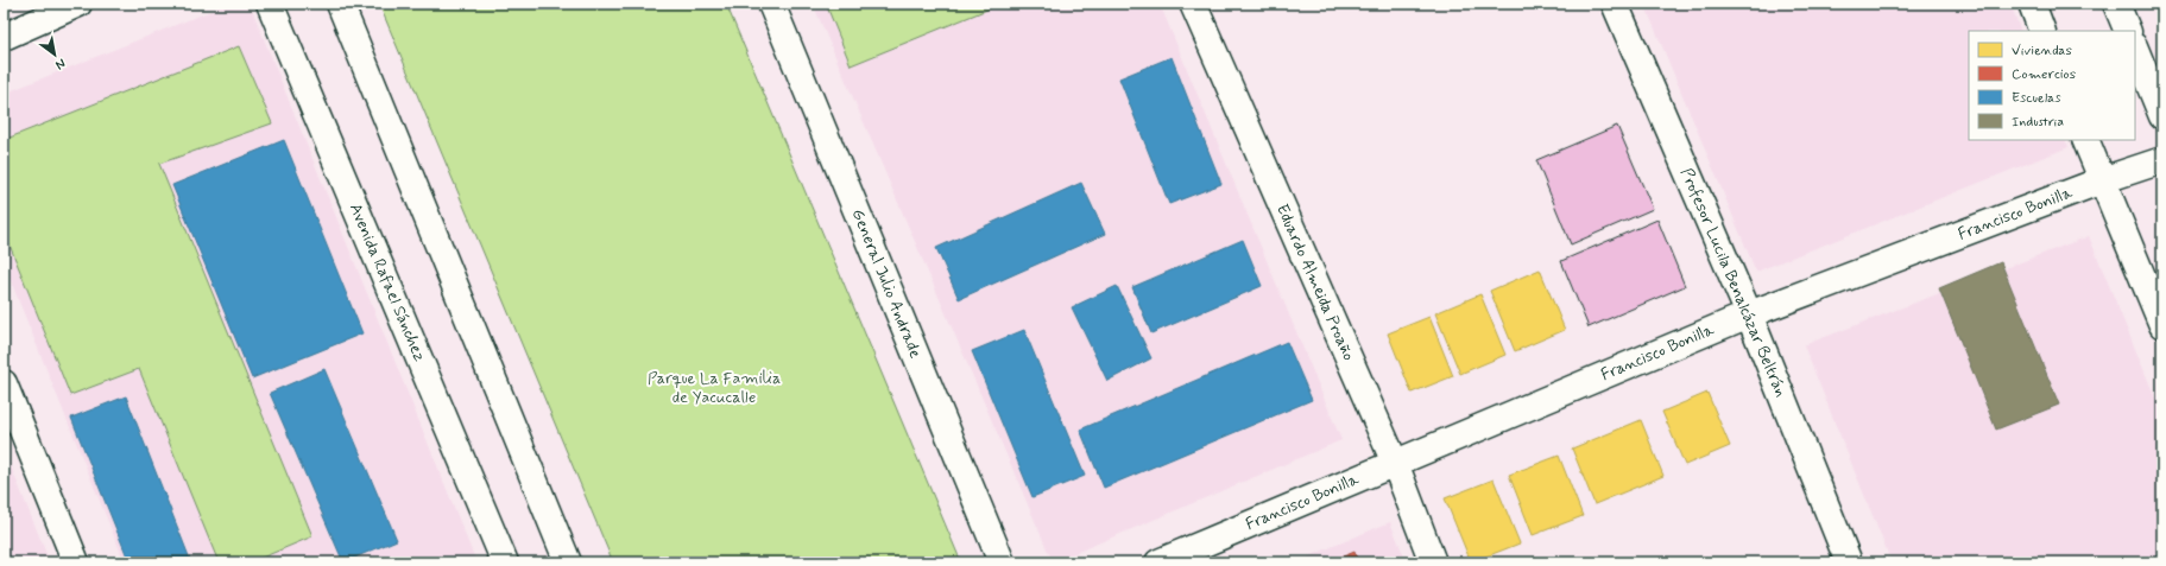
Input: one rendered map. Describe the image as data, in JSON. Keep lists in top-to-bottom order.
{
  "streets": {
    "street": [
      "Francisco Bonilla",
      "Avenida Rafael Sánchez",
      "Eduardo Almeida Proaño",
      "Profesor Lucila Benalcázar Beltrán",
      "General Julio Andrade"
    ]
  },
  "crossings": [
    ["Francisco Bonilla", "Eduardo Almeida Proaño"],
    ["Francisco Bonilla", "Profesor Lucila Benalcázar Beltrán"]
  ],
  "parks": ["Parque La Familia de Yacucalle"],
  "legend": [
    "Viviendas",
    "Comercios",
    "Escuelas",
    "Industria"
  ],
  "north": "bottom right"
}
